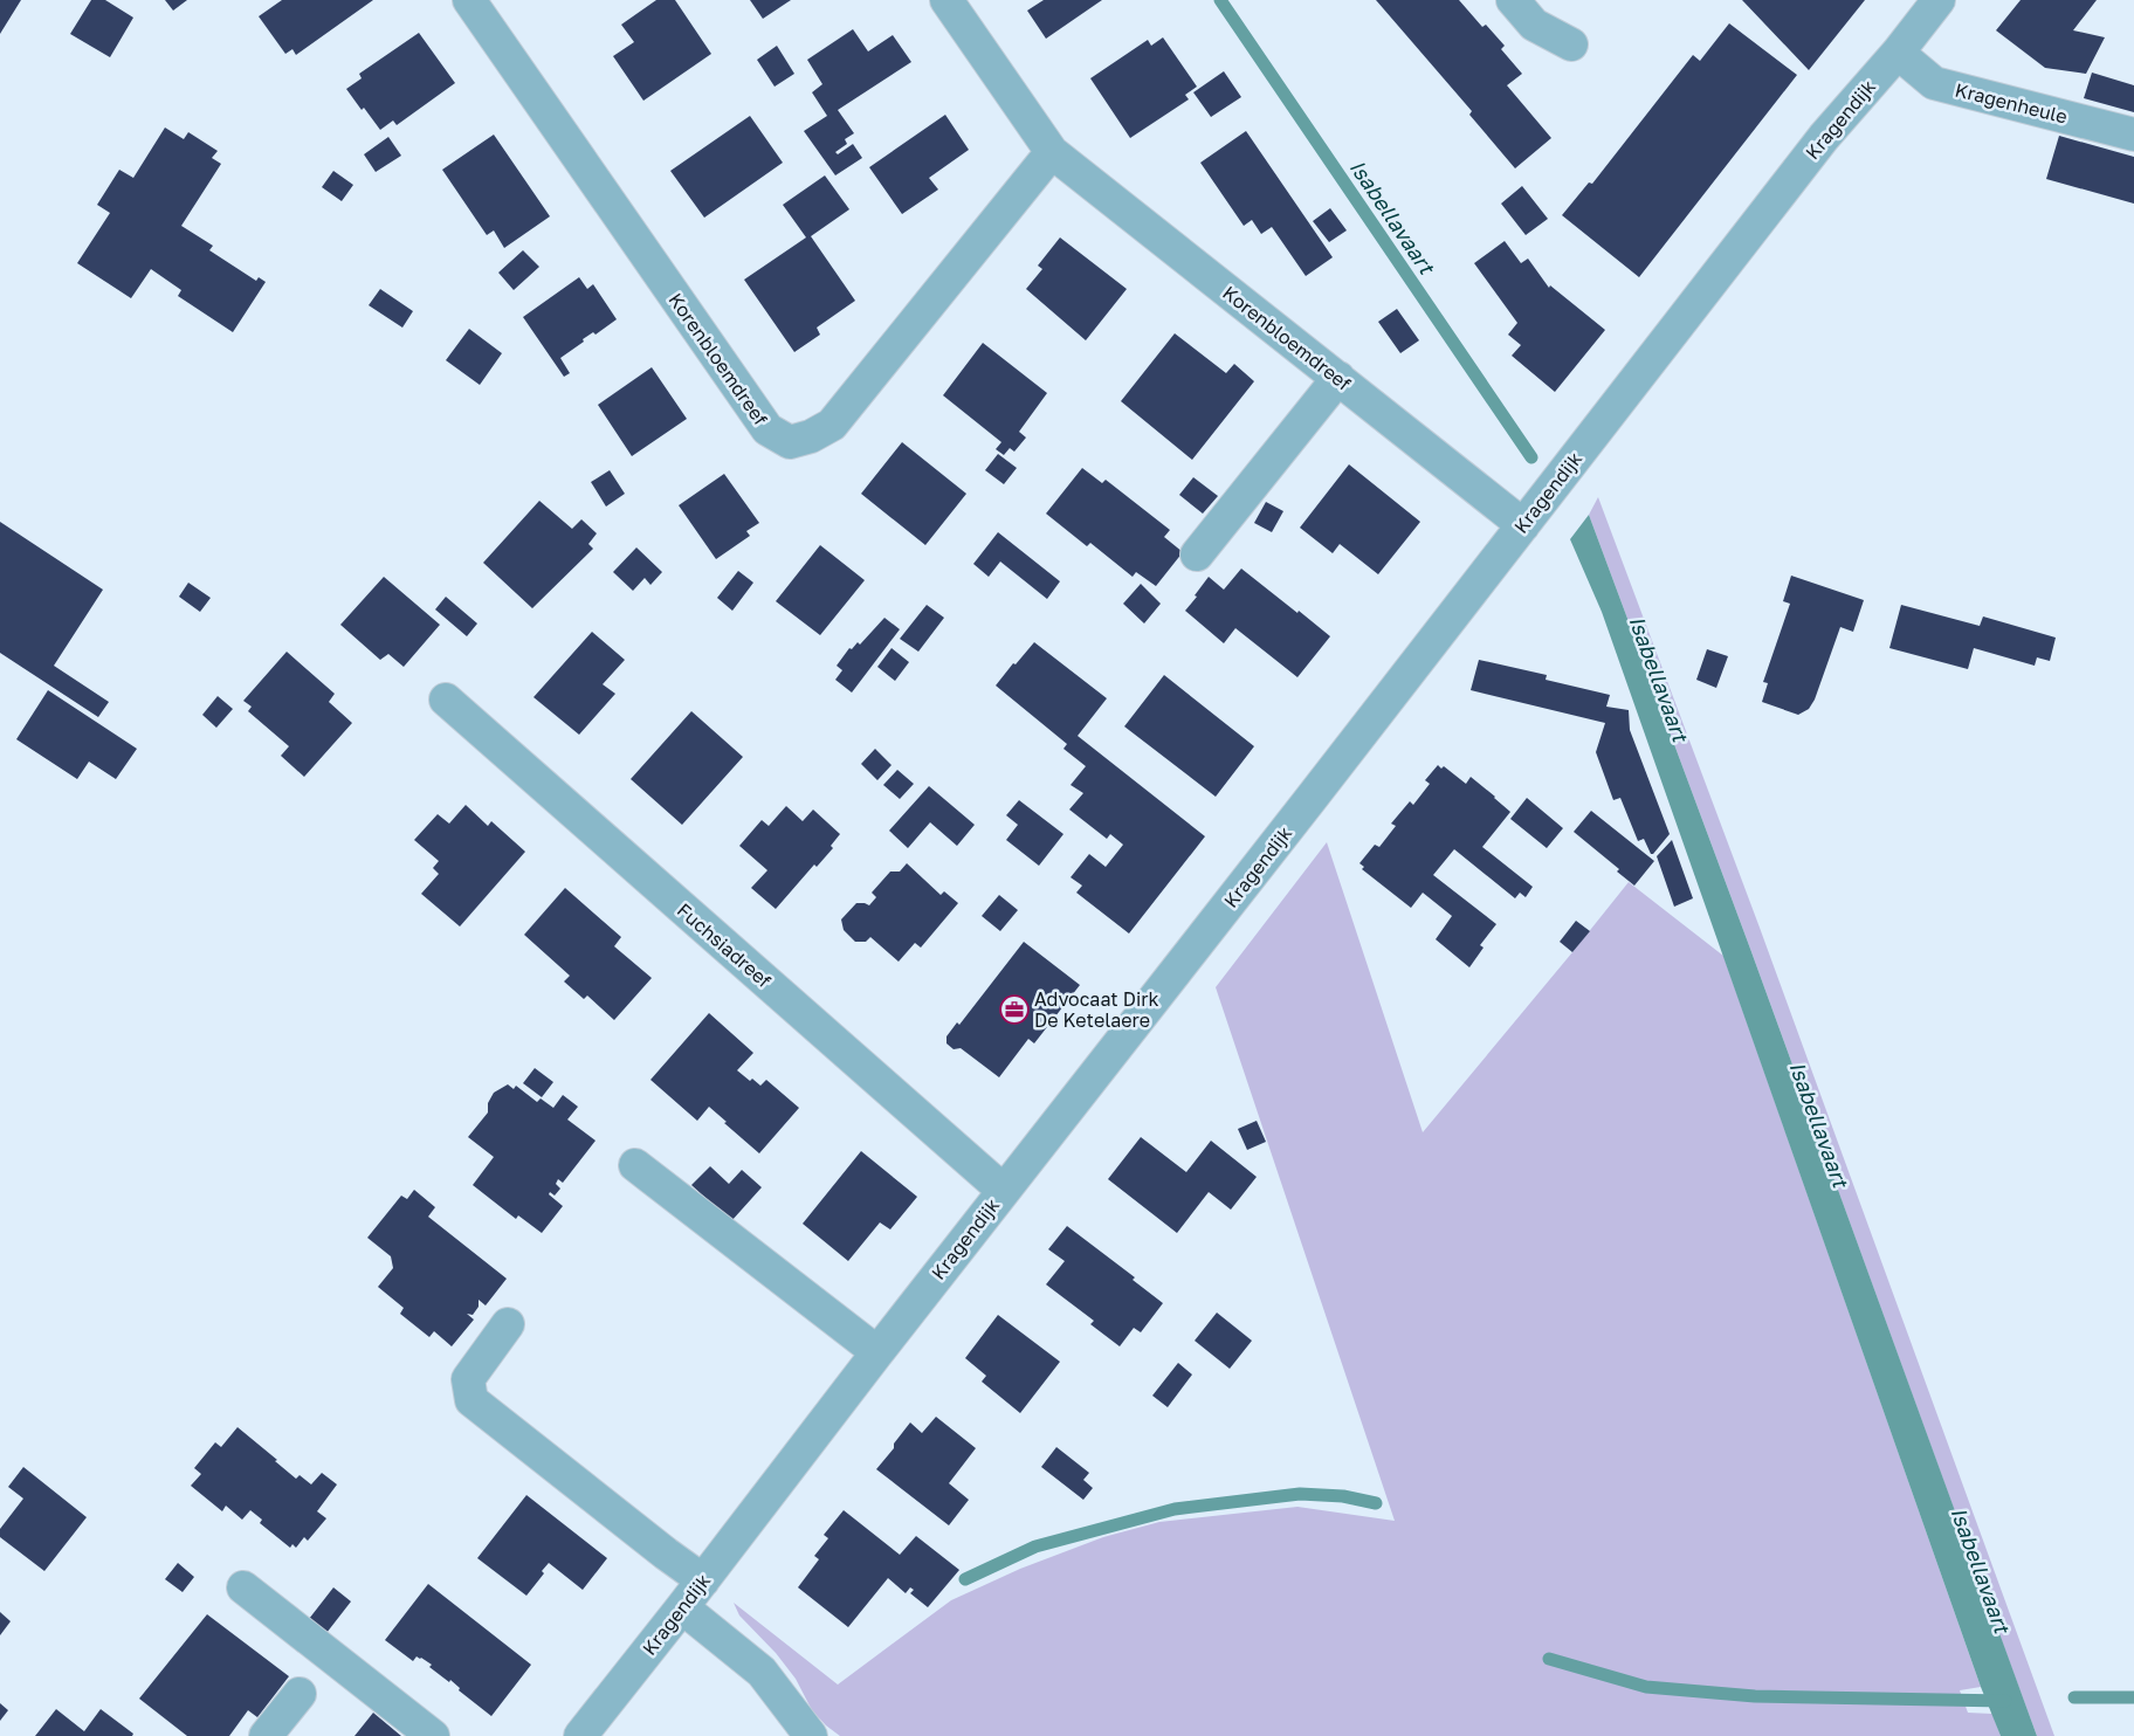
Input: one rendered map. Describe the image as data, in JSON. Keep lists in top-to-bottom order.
{
  "streets": {
    "street": [
      "Kragenheule",
      "Kragendijk",
      "Korenbloemdreef",
      "Fuchsiadreef"
    ]
  },
  "crossings": [
    ["Kragenheule", "Kragendijk"],
    ["Kragendijk", "Korenbloemdreef"],
    ["Kragendijk", "Fuchsiadreef"]
  ],
  "water": ["Isabellavaart"],
  "places": {
    "office": ["Advocaat Dirk De Ketelaere"]
  }
}
